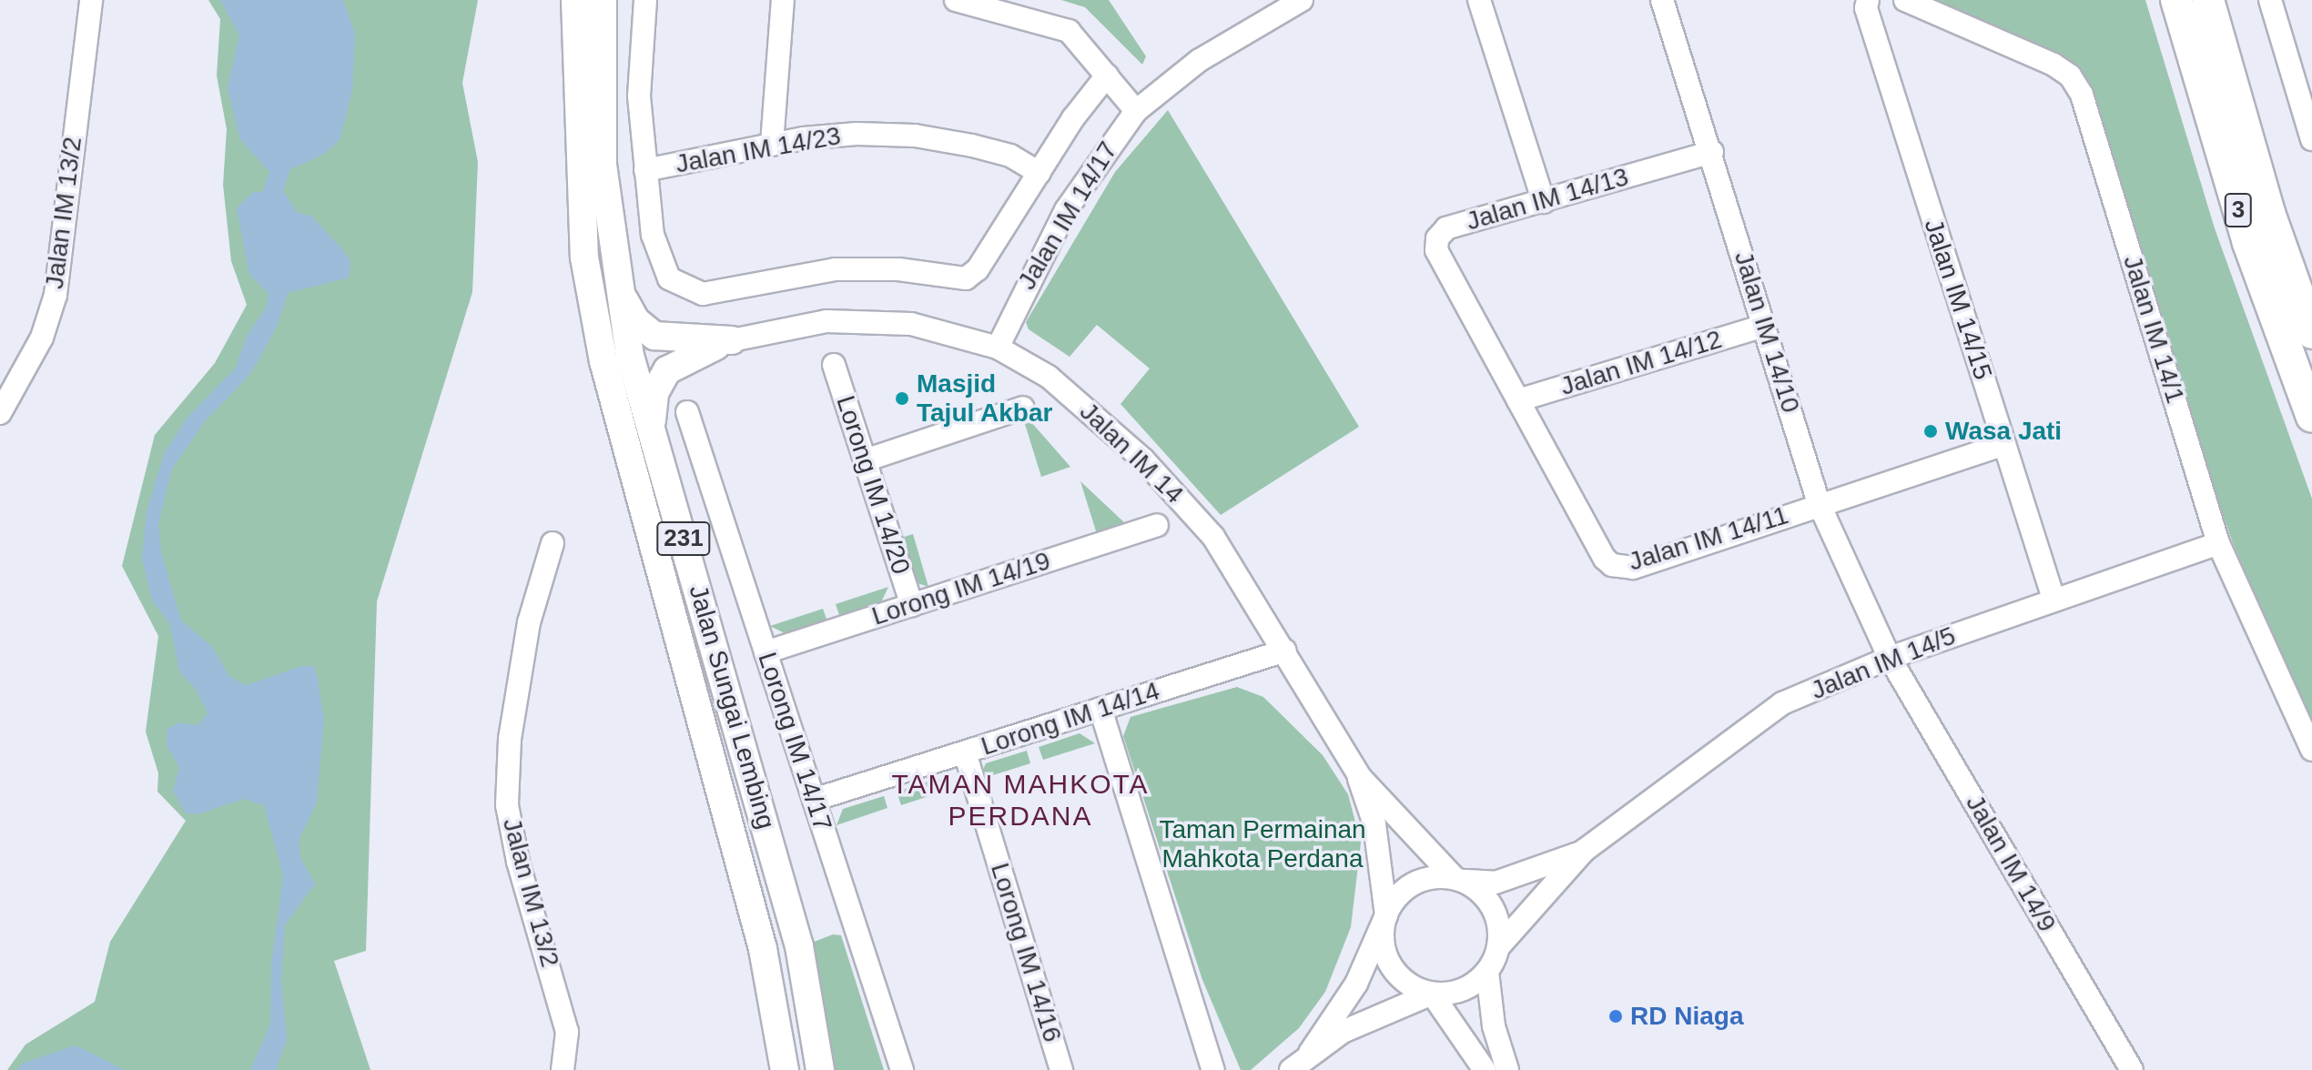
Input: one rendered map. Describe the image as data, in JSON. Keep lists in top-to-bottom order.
{
  "streets": {
    "highway": ["3"],
    "main road": ["231", "Jalan Sungai Lembing"],
    "street": [
      "Jalan IM 14/23",
      "Jalan IM 14/13",
      "Jalan IM 13/2",
      "Jalan IM 14/17",
      "Jalan IM 14/15",
      "Jalan IM 14/1",
      "Jalan IM 14/10",
      "Jalan IM 14/12",
      "Jalan IM 14",
      "Lorong IM 14/20",
      "Jalan IM 14/11",
      "Lorong IM 14/19",
      "Jalan IM 14/5",
      "Lorong IM 14/14",
      "Lorong IM 14/17",
      "Jalan IM 14/9",
      "Lorong IM 14/16"
    ]
  },
  "crossings": [
    ["Jalan IM 14/13", "Jalan IM 14/10"],
    ["Jalan IM 14/13", "Jalan IM 14/12"],
    ["Jalan IM 14/13", "Jalan IM 14/11"],
    ["Jalan IM 14/17", "Jalan IM 14"],
    ["Jalan IM 14/15", "Jalan IM 14/5"],
    ["Jalan IM 14/1", "Jalan IM 14/5"],
    ["Jalan IM 14/10", "Jalan IM 14/12"],
    ["Jalan IM 14/10", "Jalan IM 14/11"],
    ["Jalan IM 14/10", "Jalan IM 14/5"],
    ["Jalan IM 14/10", "Jalan IM 14/9"],
    ["Jalan IM 14/12", "Jalan IM 14/11"],
    ["Jalan IM 14", "Lorong IM 14/14"],
    ["Lorong IM 14/20", "Lorong IM 14/19"],
    ["Lorong IM 14/19", "Lorong IM 14/17"],
    ["Jalan IM 14/5", "Jalan IM 14/9"],
    ["Lorong IM 14/14", "Lorong IM 14/17"],
    ["Lorong IM 14/14", "Lorong IM 14/16"]
  ],
  "districts": ["TAMAN MAHKOTA PERDANA"],
  "parks": ["Taman Permainan Mahkota Perdana"],
  "places": ["Masjid Tajul Akbar", "Wasa Jati", "RD Niaga"]
}
